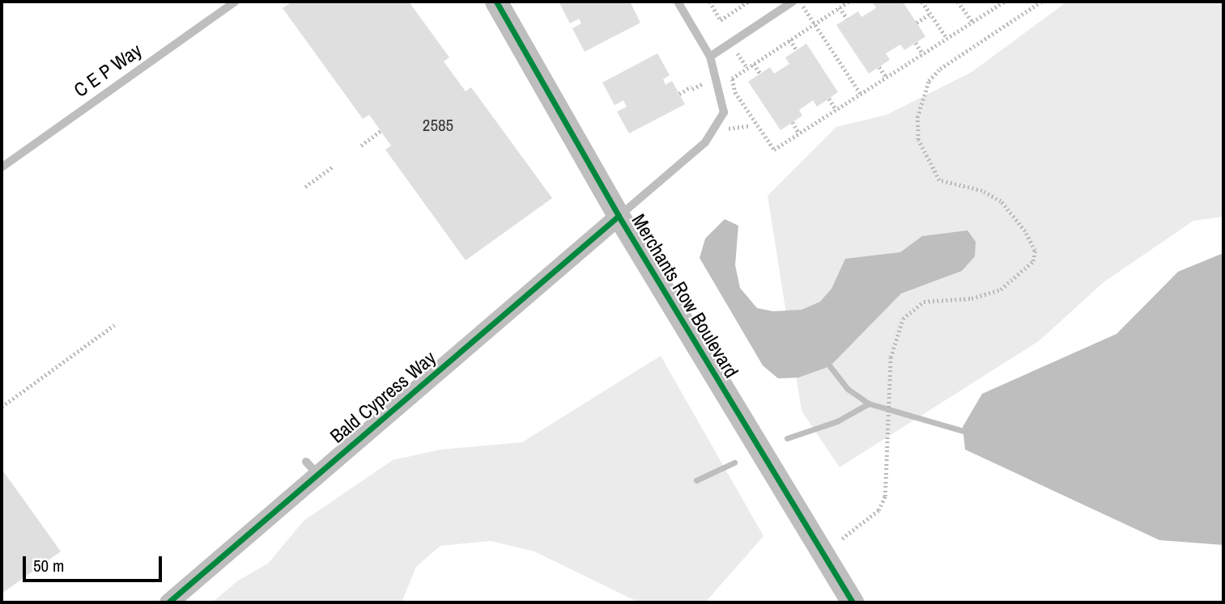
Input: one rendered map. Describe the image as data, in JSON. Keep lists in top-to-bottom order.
{
  "streets": {
    "street": ["Merchants Row Boulevard", "Bald Cypress Way"],
    "lane": ["C E P Way"]
  },
  "crossings": [
    ["Merchants Row Boulevard", "Bald Cypress Way"]
  ],
  "house_numbers": ["2585"],
  "scale_bar": "50 m"
}
